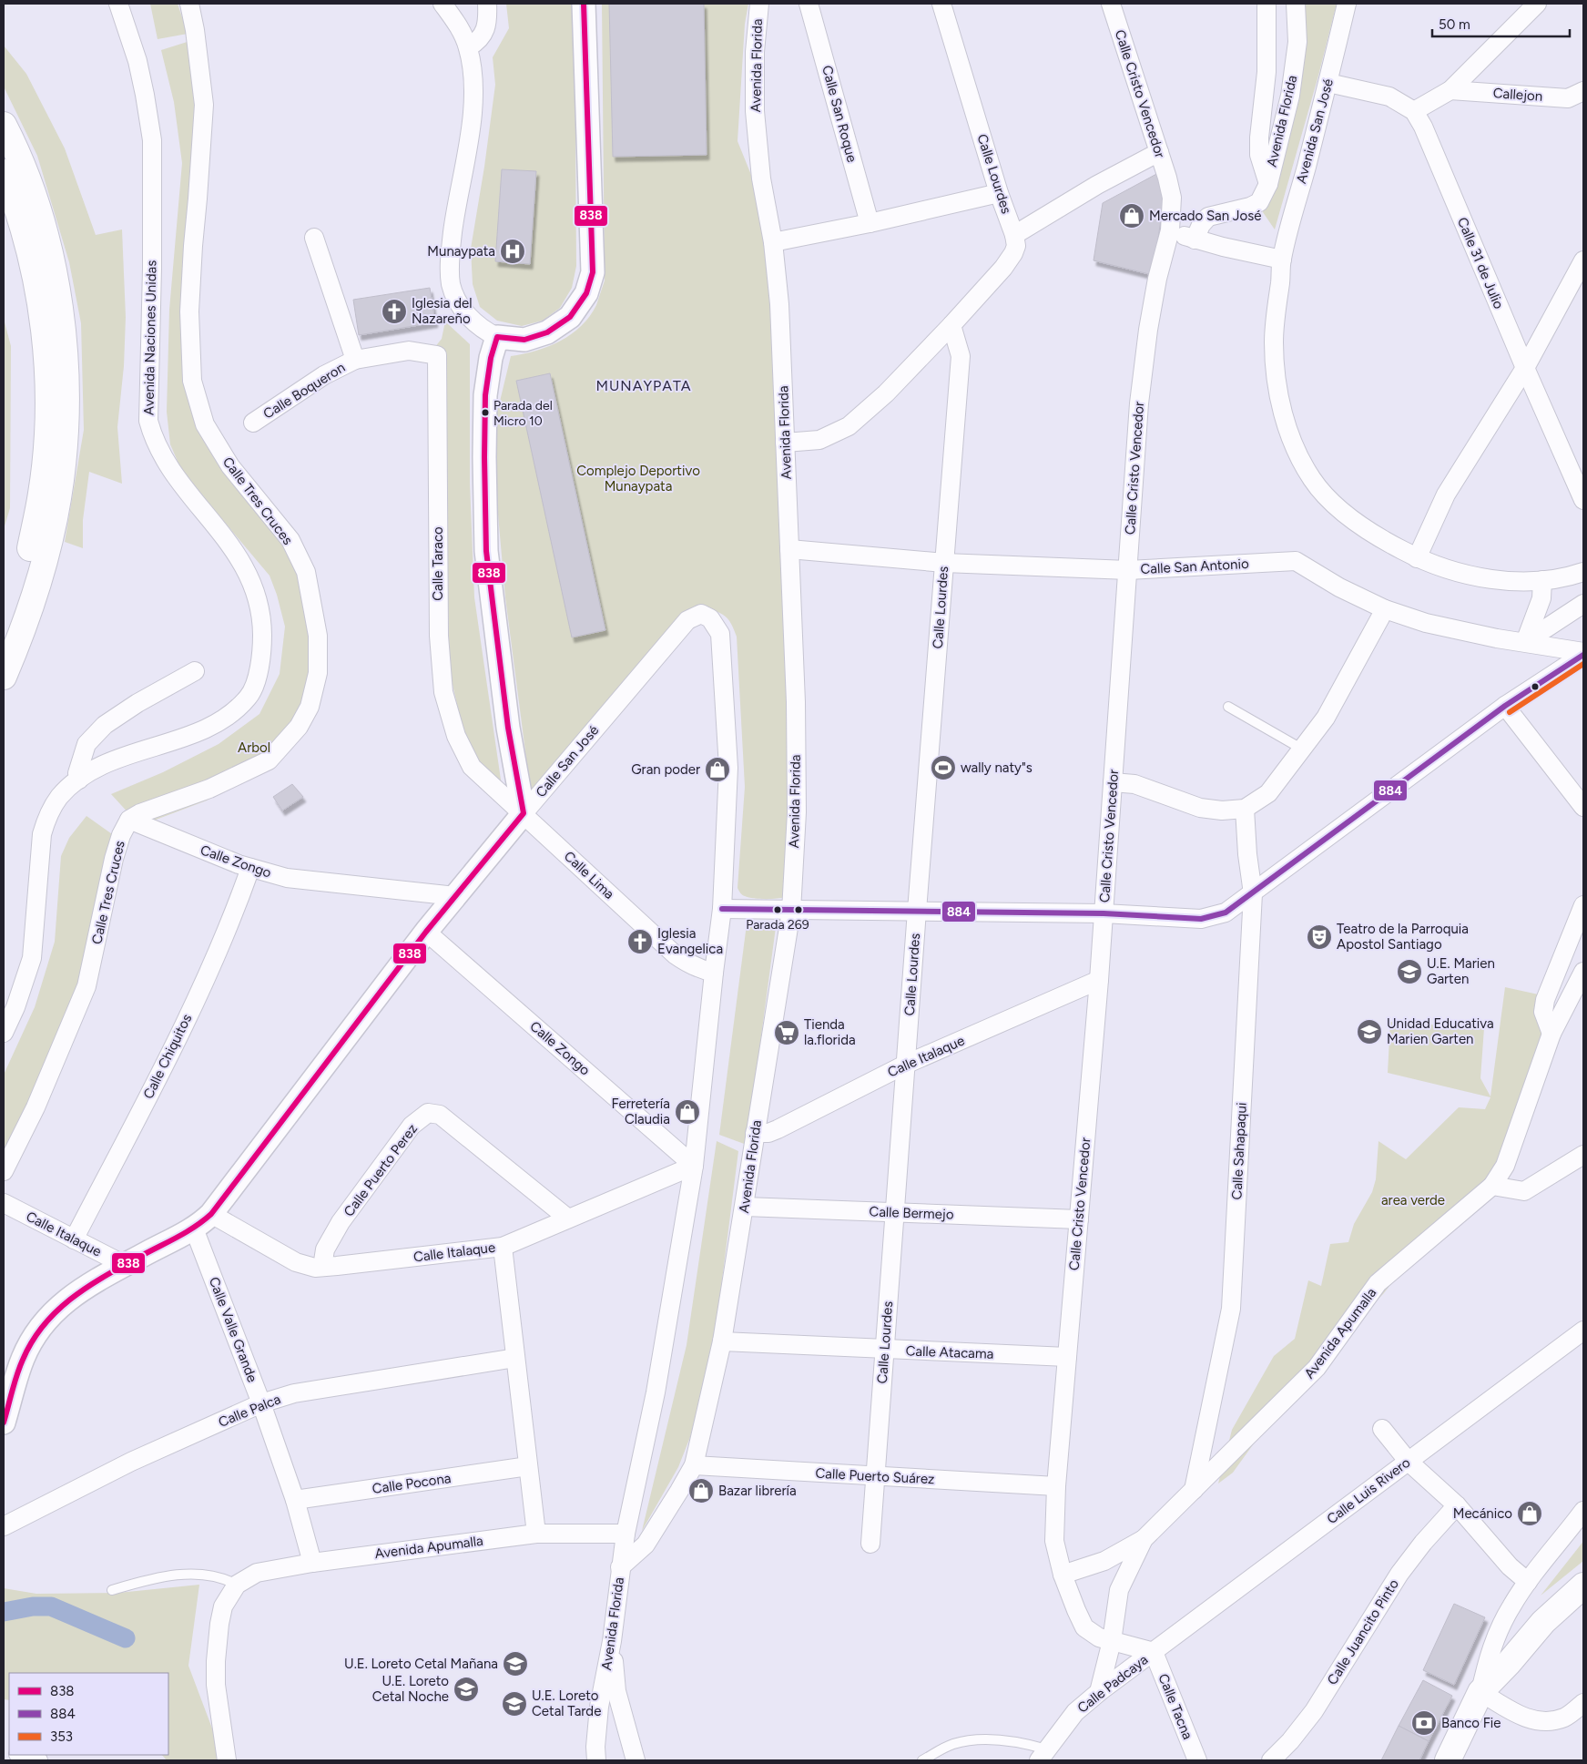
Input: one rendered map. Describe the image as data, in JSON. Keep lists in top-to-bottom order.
{
  "streets": {
    "street": [
      "Avenida Florida",
      "Calle Cristo Vencedor",
      "Callejon",
      "Calle San Roque",
      "Avenida San José",
      "Calle Lourdes",
      "Calle 31 de Julio",
      "Avenida Naciones Unidas",
      "Calle Boqueron",
      "Calle Tres Cruces",
      "Calle Taraco",
      "Calle San Antonio",
      "Calle San José",
      "Calle Zongo",
      "Calle Lima",
      "Calle Chiquitos",
      "Calle Italaque",
      "Calle Sahapaqui",
      "Calle Puerto Perez",
      "Calle Bermejo",
      "Calle Valle Grande",
      "Avenida Apumalla",
      "Calle Atacama",
      "Calle Palca",
      "Calle Puerto Suárez",
      "Calle Pocona",
      "Calle Luis Rivero",
      "Calle Juancito Pinto",
      "Calle Padcaya",
      "Calle Tacna"
    ]
  },
  "crossings": [
    ["Avenida Florida", "Calle Lourdes"],
    ["Avenida Florida", "Calle San Antonio"],
    ["Avenida Florida", "Calle San José"],
    ["Avenida Florida", "Calle Zongo"],
    ["Avenida Florida", "Calle Lima"],
    ["Avenida Florida", "Calle Italaque"],
    ["Avenida Florida", "Calle Bermejo"],
    ["Avenida Florida", "Avenida Apumalla"],
    ["Avenida Florida", "Calle Atacama"],
    ["Avenida Florida", "Calle Puerto Suárez"],
    ["Calle Cristo Vencedor", "Calle San Antonio"],
    ["Calle Cristo Vencedor", "Calle Italaque"],
    ["Calle Cristo Vencedor", "Calle Bermejo"],
    ["Calle Cristo Vencedor", "Avenida Apumalla"],
    ["Calle Cristo Vencedor", "Calle Atacama"],
    ["Calle Cristo Vencedor", "Calle Puerto Suárez"],
    ["Calle Cristo Vencedor", "Calle Luis Rivero"],
    ["Calle Cristo Vencedor", "Calle Padcaya"],
    ["Calle Cristo Vencedor", "Calle Tacna"],
    ["Calle Lourdes", "Calle San Antonio"],
    ["Calle Lourdes", "Calle Italaque"],
    ["Calle Lourdes", "Calle Bermejo"],
    ["Calle Lourdes", "Calle Atacama"],
    ["Calle Lourdes", "Calle Puerto Suárez"],
    ["Calle Boqueron", "Calle Taraco"],
    ["Calle Tres Cruces", "Calle Zongo"],
    ["Calle Taraco", "Calle Lima"],
    ["Calle San José", "Calle Zongo"],
    ["Calle San José", "Calle Lima"],
    ["Calle San José", "Calle Italaque"],
    ["Calle San José", "Calle Valle Grande"],
    ["Calle Zongo", "Calle Chiquitos"],
    ["Calle Zongo", "Calle Italaque"],
    ["Calle Chiquitos", "Calle Italaque"],
    ["Calle Italaque", "Calle Puerto Perez"],
    ["Calle Sahapaqui", "Avenida Apumalla"],
    ["Calle Valle Grande", "Avenida Apumalla"],
    ["Calle Valle Grande", "Calle Palca"],
    ["Calle Valle Grande", "Calle Pocona"],
    ["Avenida Apumalla", "Calle Padcaya"],
    ["Calle Luis Rivero", "Calle Padcaya"],
    ["Calle Luis Rivero", "Calle Tacna"],
    ["Calle Padcaya", "Calle Tacna"]
  ],
  "districts": ["MUNAYPATA"],
  "parks": ["Complejo Deportivo Munaypata", "Arbol", "area verde"],
  "places": {
    "shop": [
      "Mercado San José",
      "Gran poder",
      "Ferretería Claudia",
      "Bazar librería",
      "Mecánico"
    ],
    "hospital": ["Munaypata"],
    "church": ["Iglesia del Nazareño", "Iglesia Evangelica"],
    "other": ["Parada del Micro 10", "Parada 269"],
    "sports": ["wally naty\"s"],
    "theatre": ["Teatro de la Parroquia Apostol Santiago"],
    "school or university": [
      "U.E. Marien Garten",
      "Unidad Educativa Marien Garten",
      "U.E. Loreto Cetal Mañana",
      "U.E. Loreto Cetal Noche",
      "U.E. Loreto Cetal Tarde"
    ],
    "supermarket": ["Tienda la.florida"],
    "bank": ["Banco Fie"]
  },
  "lines": ["transit line 838", "transit line 884", "transit line 353"],
  "legend": ["838", "884", "353"],
  "scale_bar": "50 m"
}
